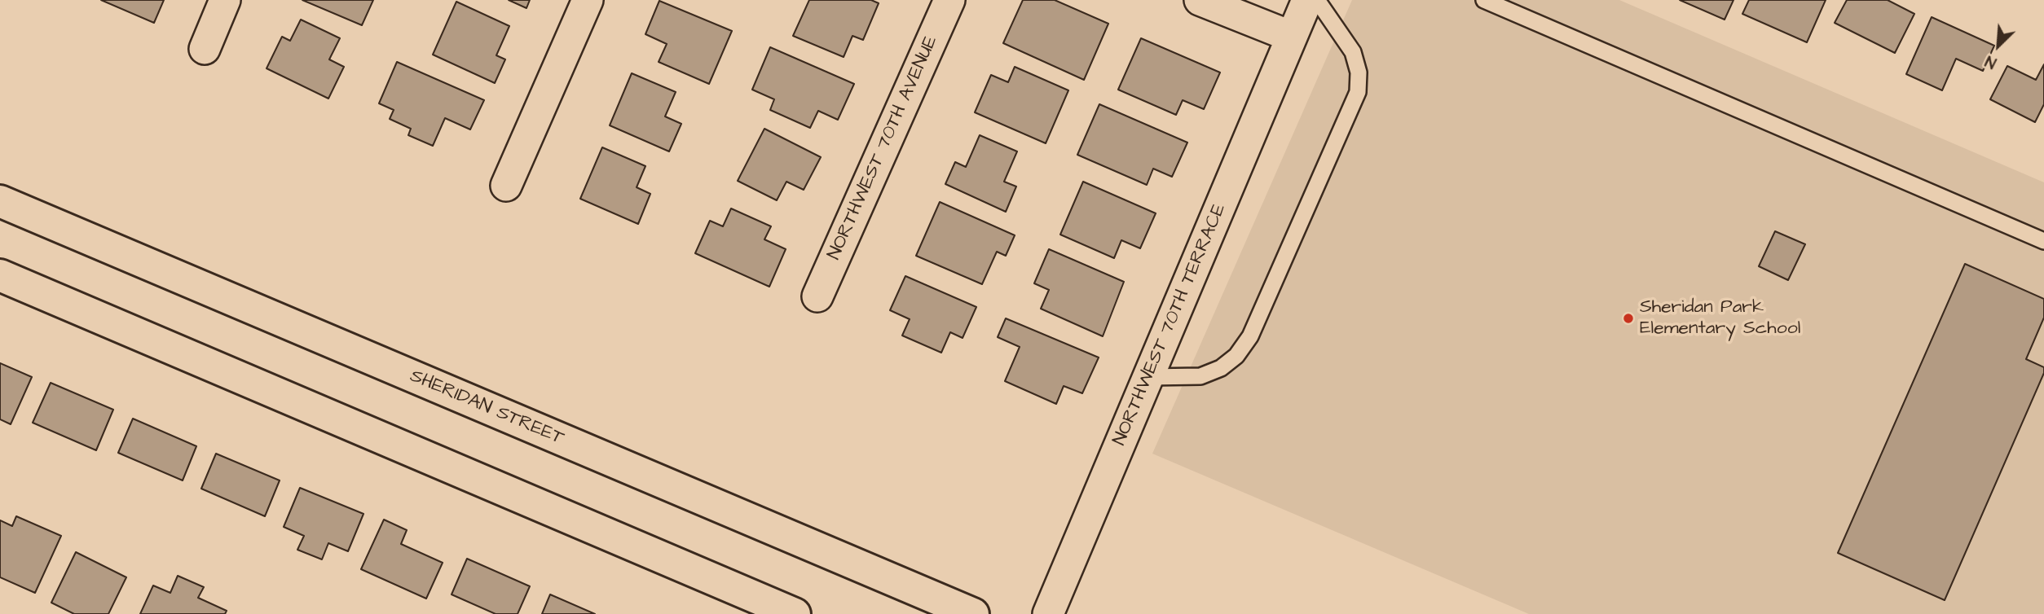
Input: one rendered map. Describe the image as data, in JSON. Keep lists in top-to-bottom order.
{
  "streets": {
    "main road": ["SHERIDAN STREET"],
    "street": ["NORTHWEST 70TH AVENUE", "NORTHWEST 70TH TERRACE"]
  },
  "places": ["Sheridan Park Elementary School"],
  "north": "bottom left"
}
